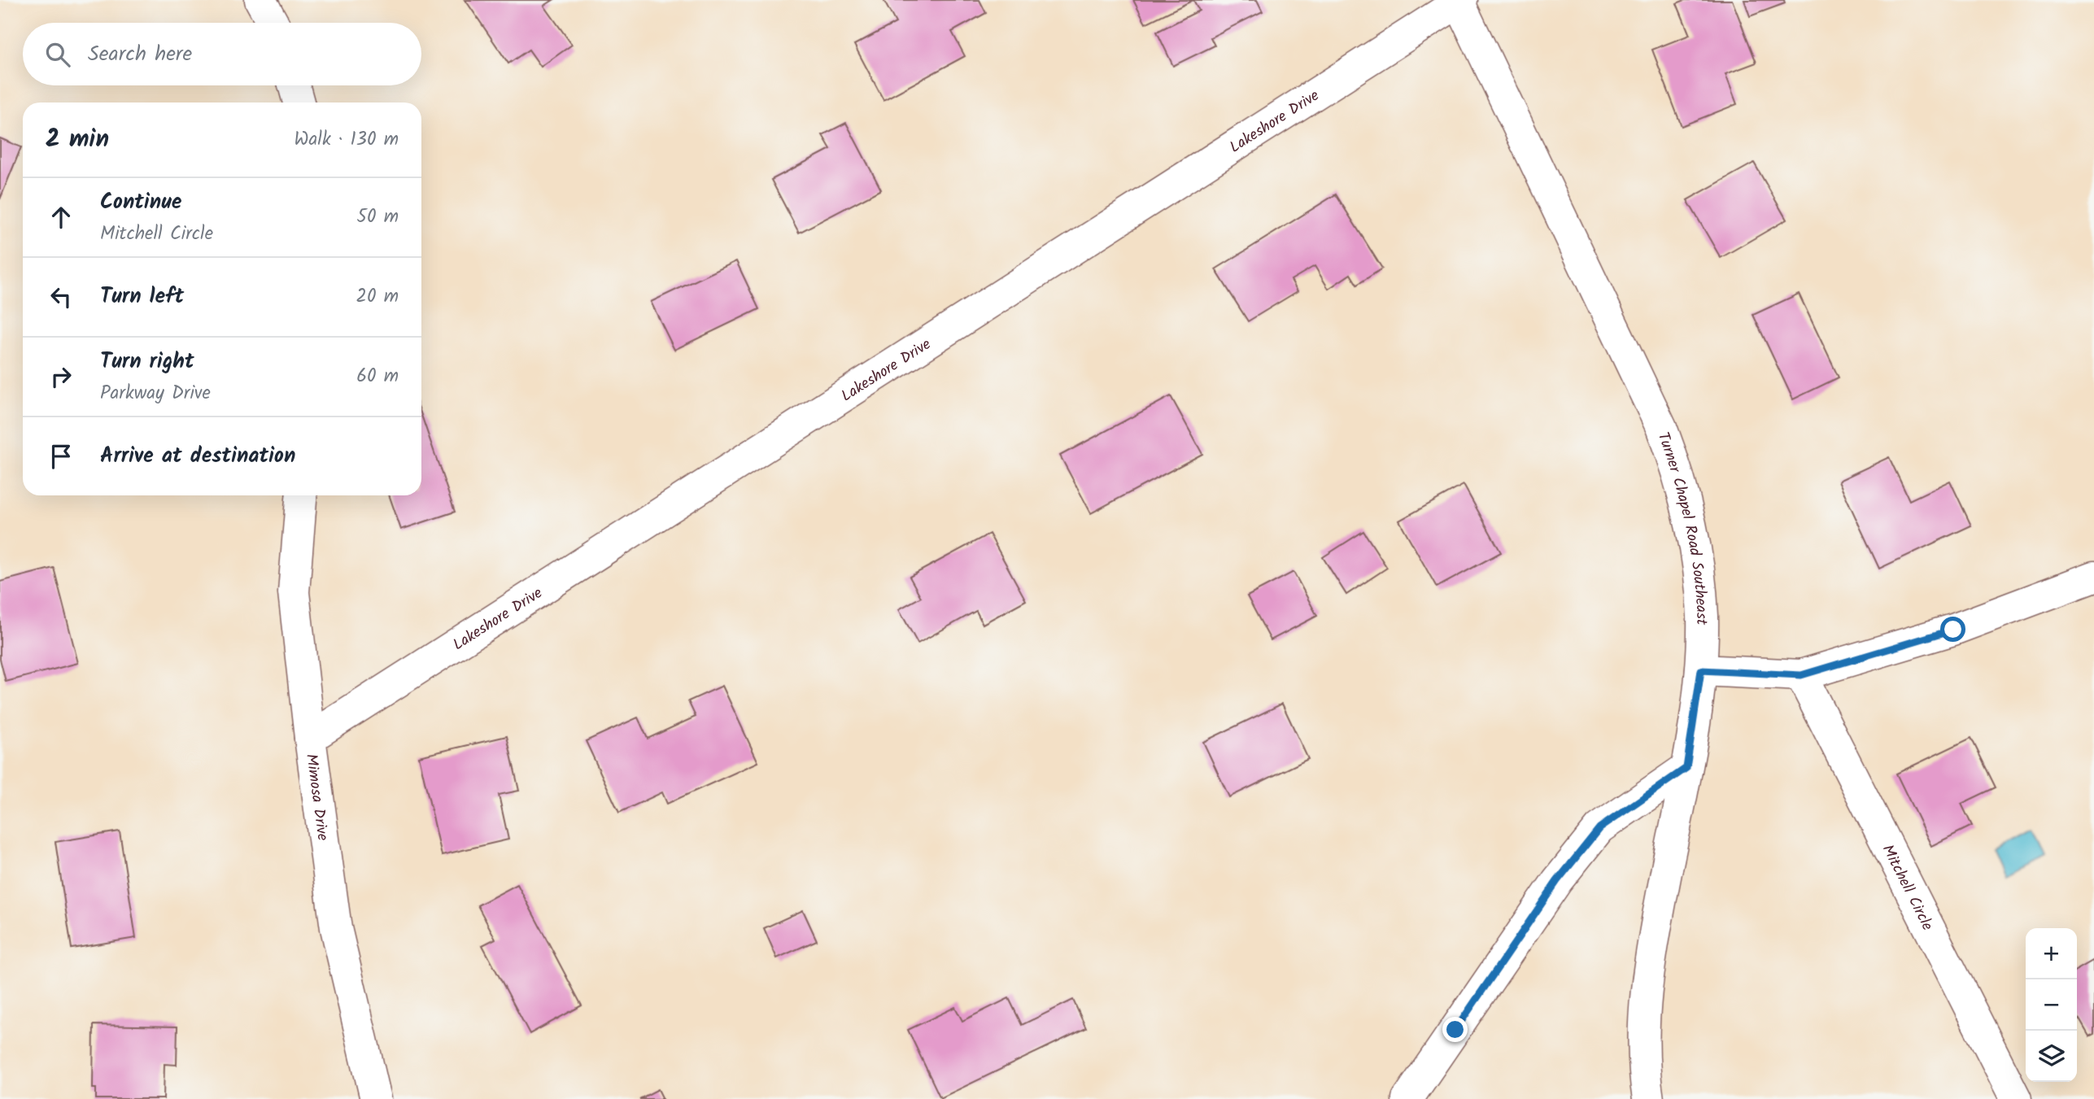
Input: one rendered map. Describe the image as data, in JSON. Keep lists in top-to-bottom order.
{
  "streets": {
    "street": [
      "Lakeshore Drive",
      "Turner Chapel Road Southeast",
      "Mimosa Drive",
      "Mitchell Circle"
    ]
  },
  "crossings": [
    ["Lakeshore Drive", "Turner Chapel Road Southeast"],
    ["Lakeshore Drive", "Mimosa Drive"]
  ],
  "page": {
    "search": "Search here",
    "heading": ["2 min", "Walk · 130 m"],
    "list": [
      ["Continue", "Mitchell Circle", "50 m"],
      ["Turn left", "20 m"],
      ["Turn right", "Parkway Drive", "60 m"],
      "Arrive at destination"
    ],
    "map_buttons": ["+", "−"]
  }
}
